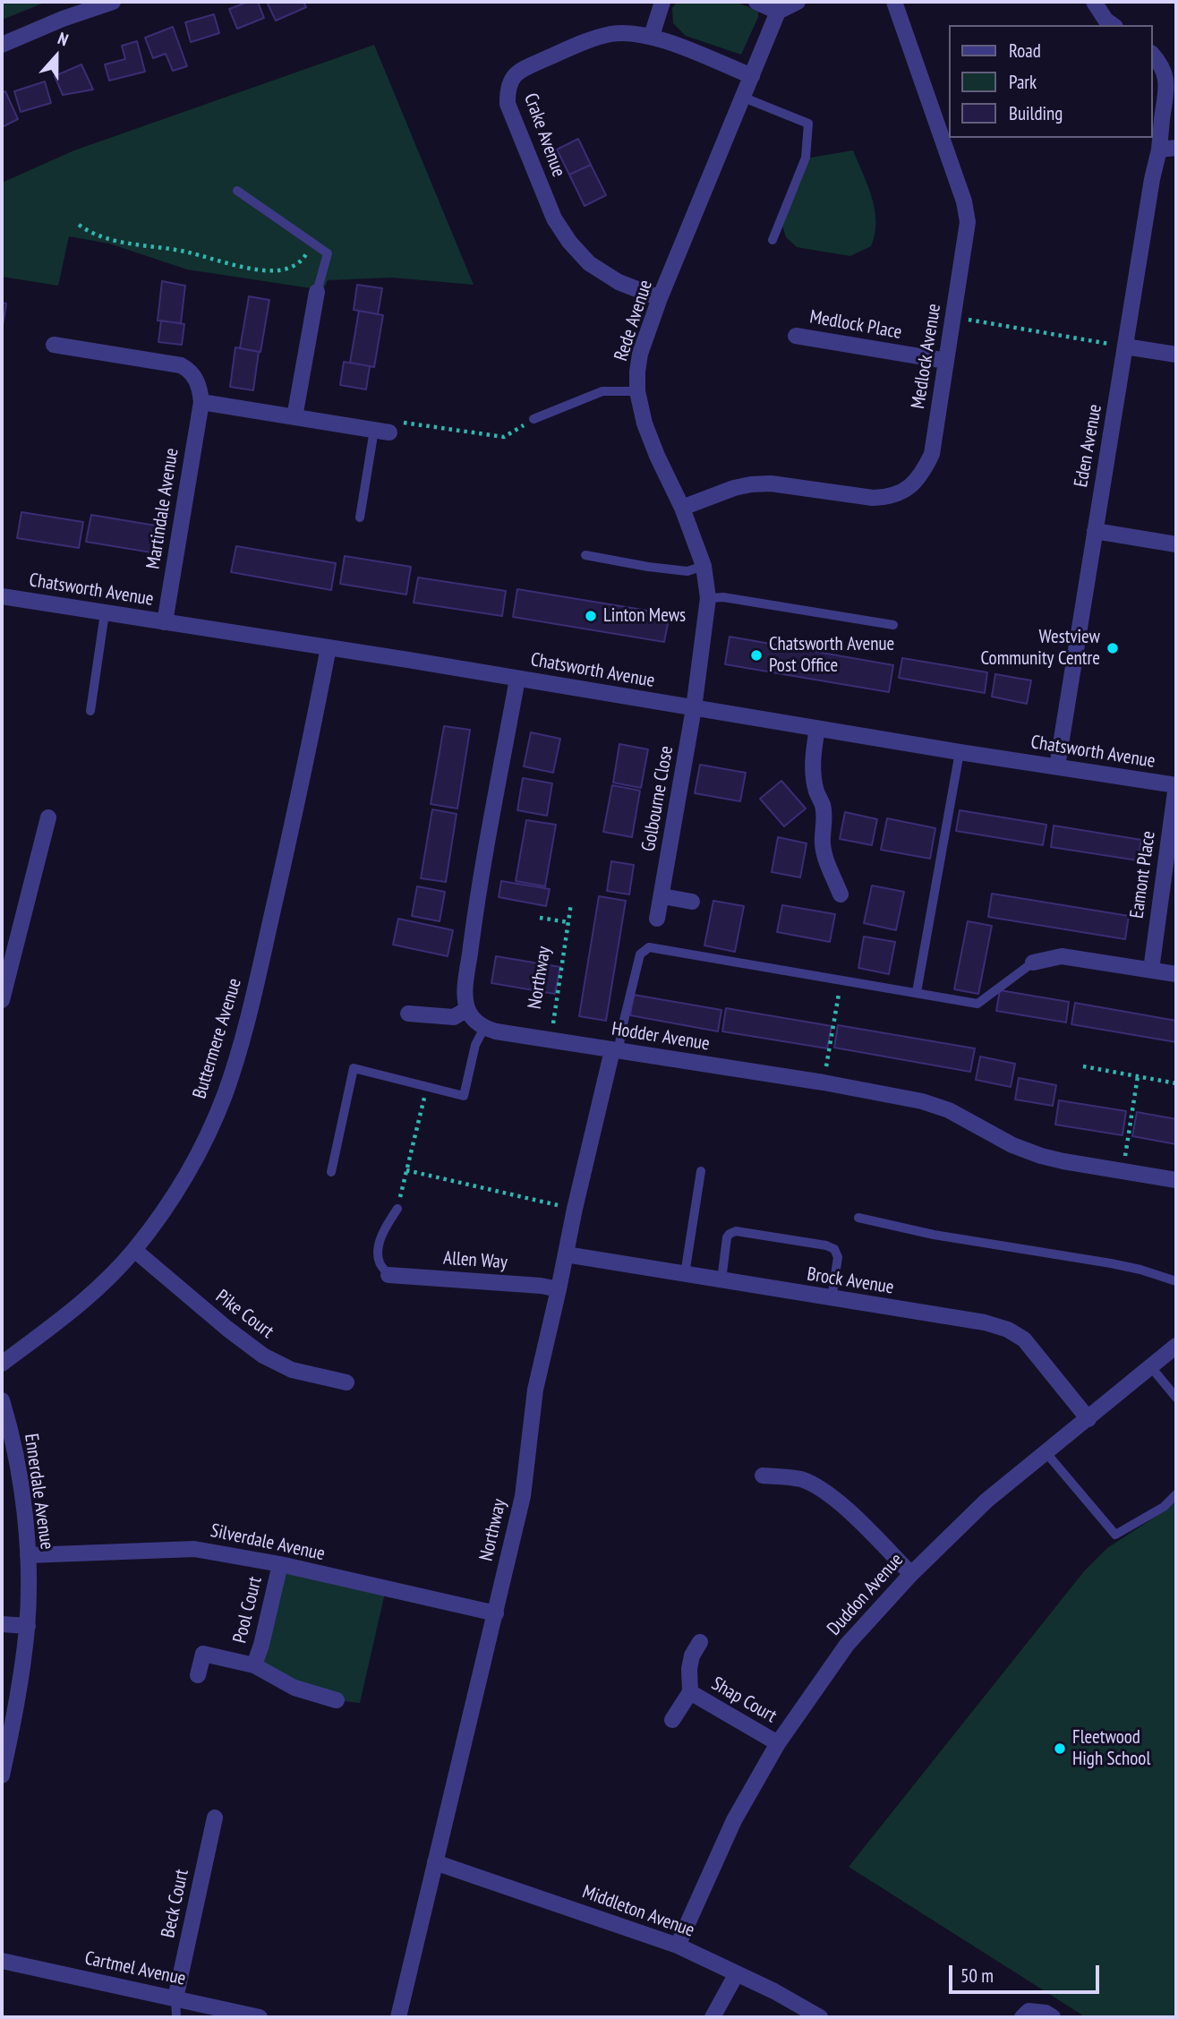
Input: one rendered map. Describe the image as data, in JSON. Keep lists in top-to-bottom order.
{
  "streets": {
    "street": [
      "Crake Avenue",
      "Rede Avenue",
      "Medlock Place",
      "Medlock Avenue",
      "Eden Avenue",
      "Martindale Avenue",
      "Chatsworth Avenue",
      "Golbourne Close",
      "Eamont Place",
      "Northway",
      "Hodder Avenue",
      "Buttermere Avenue",
      "Allen Way",
      "Brock Avenue",
      "Pike Court",
      "Ennerdale Avenue",
      "Silverdale Avenue",
      "Duddon Avenue",
      "Pool Court",
      "Shap Court",
      "Beck Court",
      "Middleton Avenue",
      "Cartmel Avenue"
    ]
  },
  "crossings": [
    ["Crake Avenue", "Rede Avenue"],
    ["Rede Avenue", "Medlock Avenue"],
    ["Rede Avenue", "Chatsworth Avenue"],
    ["Rede Avenue", "Golbourne Close"],
    ["Medlock Place", "Medlock Avenue"],
    ["Eden Avenue", "Chatsworth Avenue"],
    ["Martindale Avenue", "Chatsworth Avenue"],
    ["Chatsworth Avenue", "Golbourne Close"],
    ["Chatsworth Avenue", "Eamont Place"],
    ["Chatsworth Avenue", "Buttermere Avenue"],
    ["Northway", "Hodder Avenue"],
    ["Northway", "Allen Way"],
    ["Northway", "Brock Avenue"],
    ["Northway", "Silverdale Avenue"],
    ["Northway", "Middleton Avenue"],
    ["Buttermere Avenue", "Pike Court"],
    ["Brock Avenue", "Duddon Avenue"],
    ["Ennerdale Avenue", "Silverdale Avenue"],
    ["Silverdale Avenue", "Pool Court"],
    ["Duddon Avenue", "Shap Court"],
    ["Duddon Avenue", "Middleton Avenue"],
    ["Beck Court", "Cartmel Avenue"]
  ],
  "places": [
    "Linton Mews",
    "Westview Community Centre",
    "Chatsworth Avenue Post Office",
    "Fleetwood High School"
  ],
  "legend": ["Road", "Park", "Building"],
  "scale_bar": "50 m",
  "north": "top"
}
